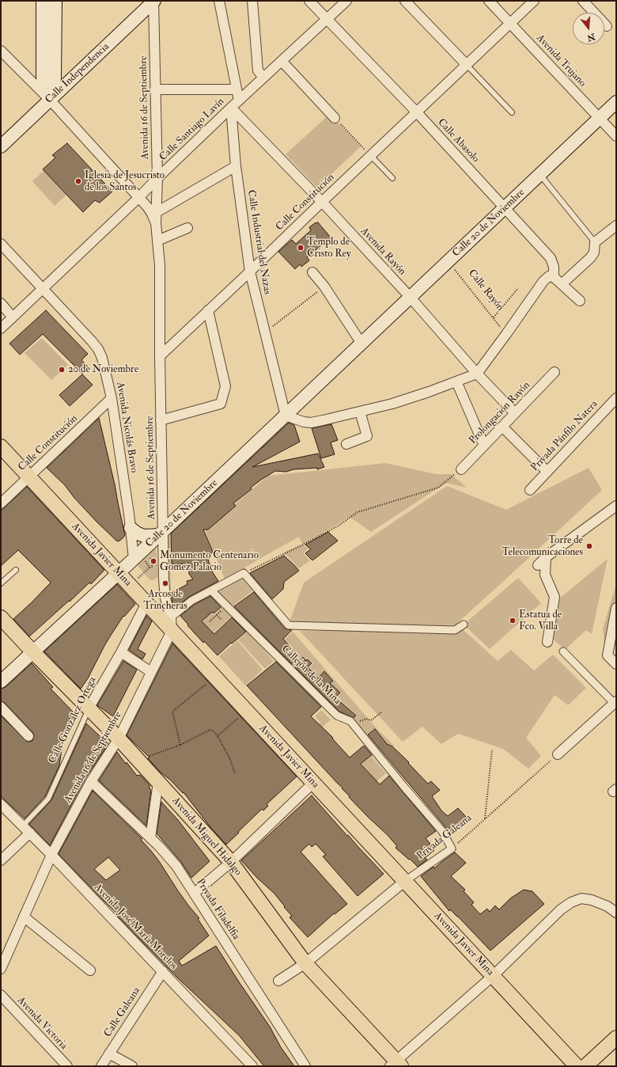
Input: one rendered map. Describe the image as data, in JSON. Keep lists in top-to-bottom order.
{
  "streets": {
    "main road": [
      "Calle Independencia",
      "Calle 20 de Noviembre",
      "Avenida Javier Mina",
      "Avenida Miguel Hidalgo"
    ],
    "street": [
      "Avenida Trujano",
      "Avenida 16 de Septiembre",
      "Calle Santiago Lavín",
      "Calle Abasolo",
      "Calle Constitución",
      "Calle Industrial del Nazas",
      "Avenida Rayón",
      "Prolongación Rayón",
      "Avenida Nicolás Bravo",
      "Privada Pánfilo Natera",
      "Callejón de la Mina",
      "Calle González Ortega",
      "Privada Galeana",
      "Privada Filadelfia",
      "Avenida José María Morelos",
      "Calle Galeana",
      "Avenida Victoria"
    ],
    "path": ["Calle Rayón"]
  },
  "crossings": [
    ["Avenida Trujano", "Calle Constitución"],
    ["Avenida Trujano", "Calle 20 de Noviembre"],
    ["Calle Independencia", "Avenida 16 de Septiembre"],
    ["Avenida 16 de Septiembre", "Calle Santiago Lavín"],
    ["Avenida 16 de Septiembre", "Calle Constitución"],
    ["Avenida 16 de Septiembre", "Calle 20 de Noviembre"],
    ["Avenida 16 de Septiembre", "Avenida Javier Mina"],
    ["Avenida 16 de Septiembre", "Avenida Miguel Hidalgo"],
    ["Avenida 16 de Septiembre", "Privada Filadelfia"],
    ["Avenida 16 de Septiembre", "Avenida José María Morelos"],
    ["Calle Santiago Lavín", "Calle Abasolo"],
    ["Calle Santiago Lavín", "Calle Industrial del Nazas"],
    ["Calle Santiago Lavín", "Avenida Rayón"],
    ["Calle Santiago Lavín", "Avenida Nicolás Bravo"],
    ["Calle Abasolo", "Calle Constitución"],
    ["Calle Abasolo", "Calle 20 de Noviembre"],
    ["Calle Constitución", "Calle Industrial del Nazas"],
    ["Calle Constitución", "Avenida Rayón"],
    ["Calle Constitución", "Avenida Nicolás Bravo"],
    ["Calle Constitución", "Avenida Javier Mina"],
    ["Calle 20 de Noviembre", "Calle Industrial del Nazas"],
    ["Calle 20 de Noviembre", "Avenida Rayón"],
    ["Calle 20 de Noviembre", "Calle Rayón"],
    ["Calle 20 de Noviembre", "Avenida Nicolás Bravo"],
    ["Calle 20 de Noviembre", "Avenida Javier Mina"],
    ["Calle 20 de Noviembre", "Avenida Miguel Hidalgo"],
    ["Calle Industrial del Nazas", "Avenida Rayón"],
    ["Avenida Rayón", "Prolongación Rayón"],
    ["Avenida Javier Mina", "Calle González Ortega"],
    ["Avenida Javier Mina", "Privada Galeana"],
    ["Callejón de la Mina", "Privada Galeana"],
    ["Calle González Ortega", "Avenida Miguel Hidalgo"],
    ["Calle González Ortega", "Avenida José María Morelos"],
    ["Avenida Miguel Hidalgo", "Privada Galeana"],
    ["Avenida José María Morelos", "Calle Galeana"]
  ],
  "places": [
    "Iglesia de Jesucristo de los Santos",
    "Templo de Cristo Rey",
    "20 de Noviembre",
    "Torre de Telecomunicaciones",
    "Monumento Centenario Gomez Palacio",
    "Arcos de Trincheras",
    "Estatua de Fco. Villa"
  ],
  "north": "bottom"
}
